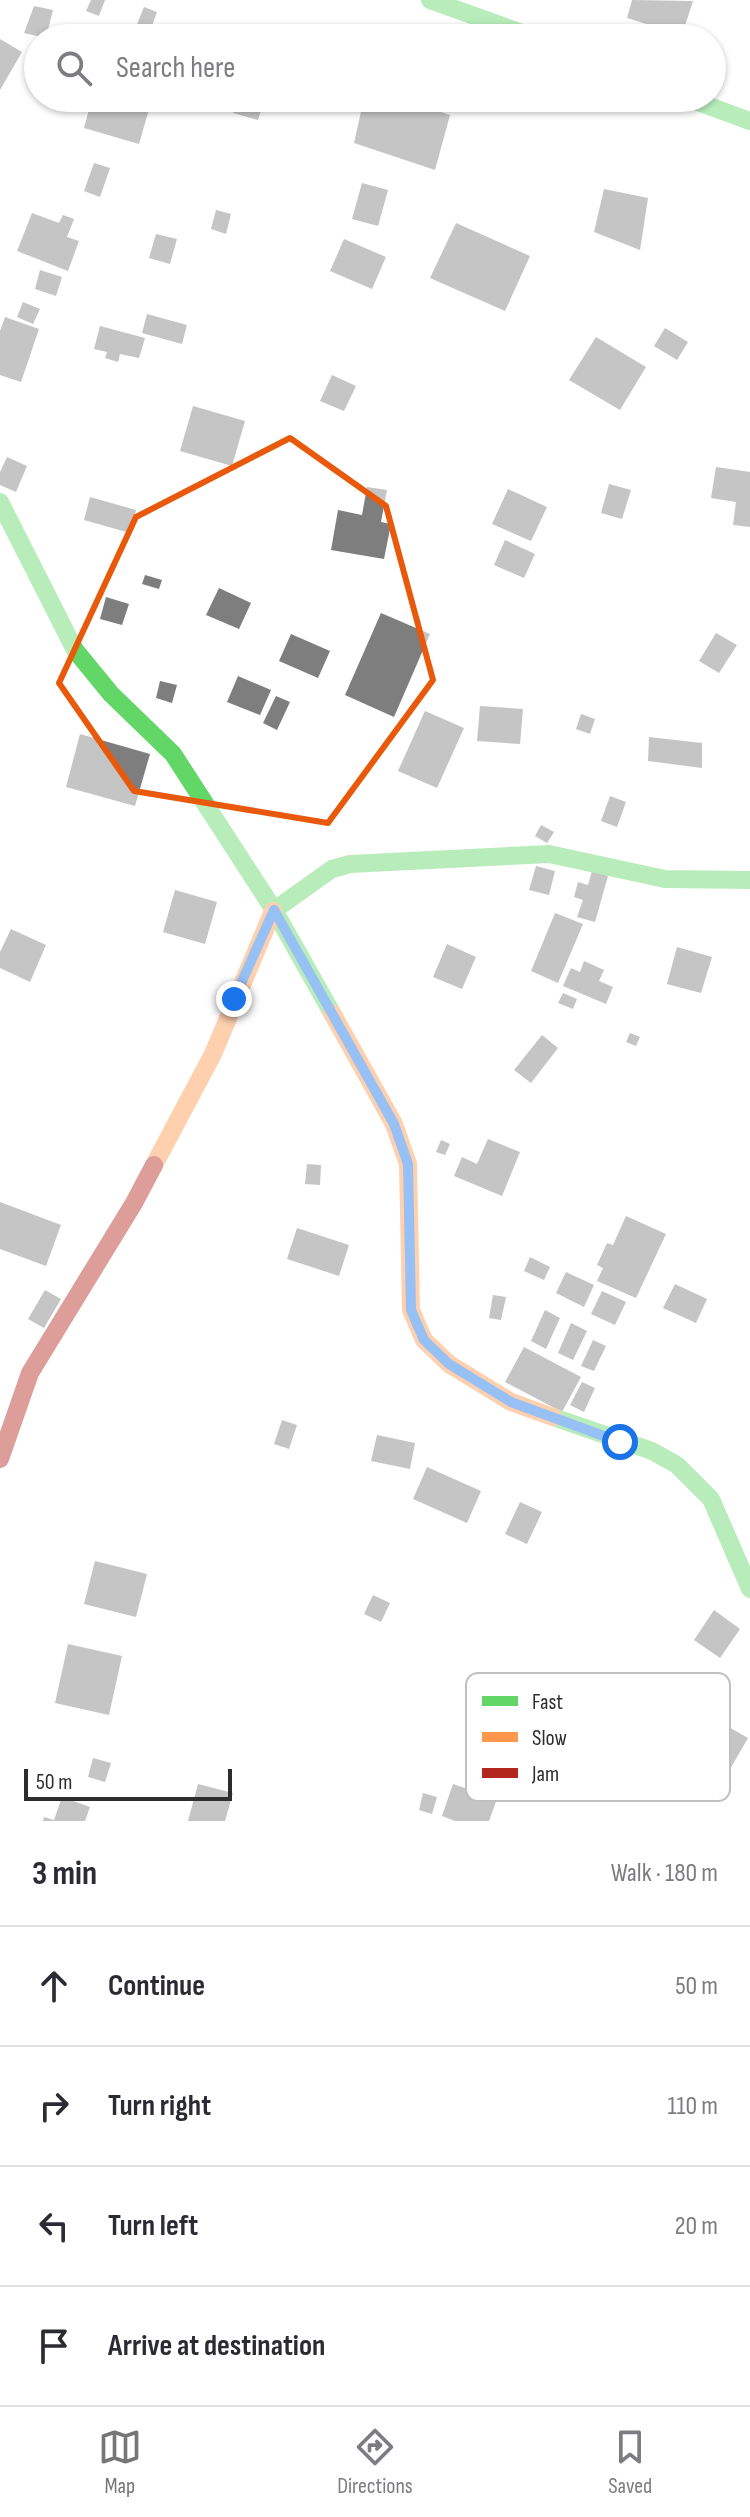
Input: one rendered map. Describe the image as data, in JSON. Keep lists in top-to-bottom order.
{
  "legend": ["Fast", "Slow", "Jam"],
  "scale_bar": "50 m",
  "page": {
    "search": "Search here",
    "scale": "50 m",
    "heading": ["3 min", "Walk · 180 m"],
    "list": [
      ["Continue", "50 m"],
      ["Turn right", "110 m"],
      ["Turn left", "20 m"],
      "Arrive at destination"
    ],
    "nav": ["Map", "Directions", "Saved"]
  }
}
